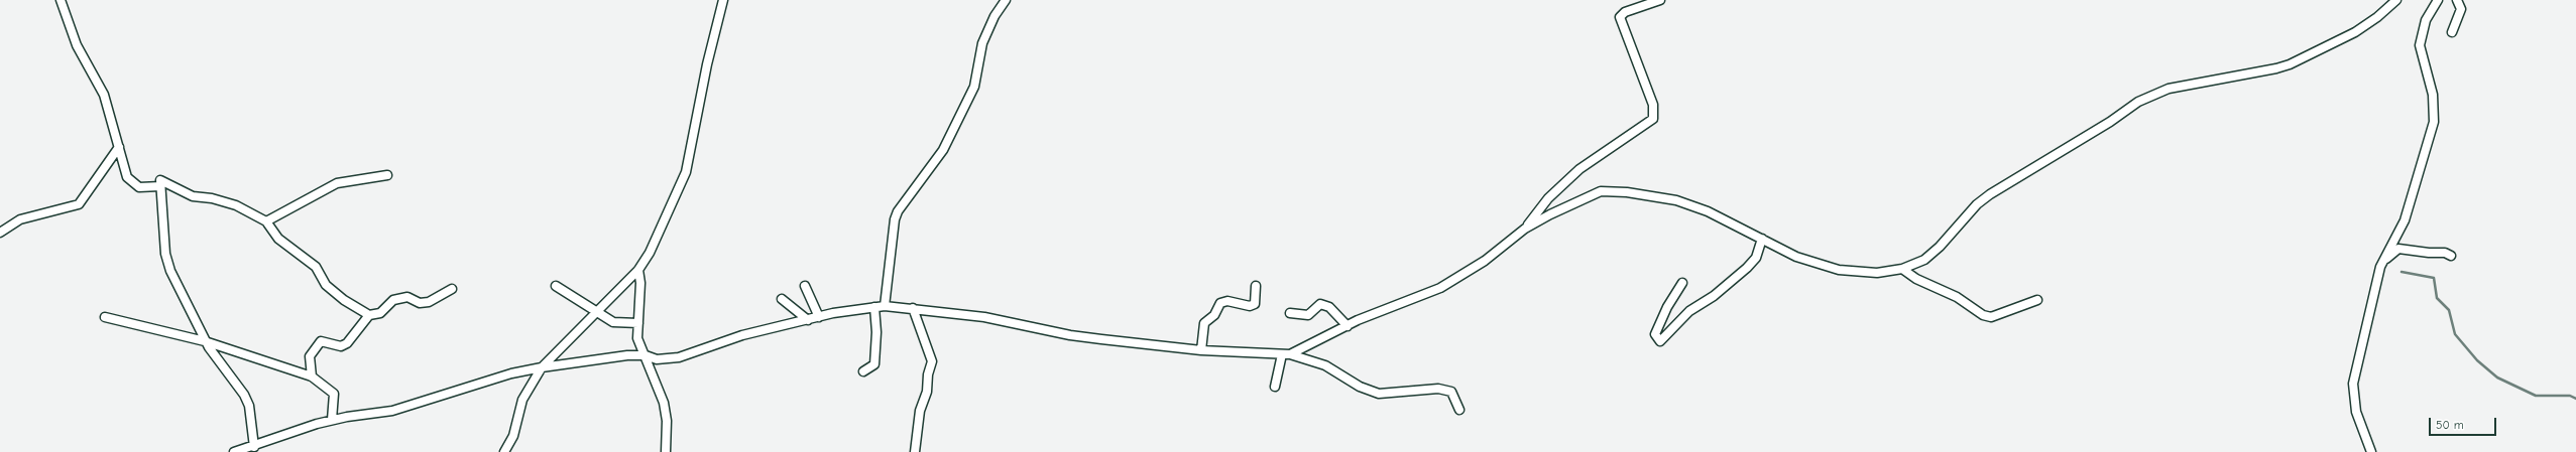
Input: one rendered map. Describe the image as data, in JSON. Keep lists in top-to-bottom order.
{
  "scale_bar": "50 m"
}
